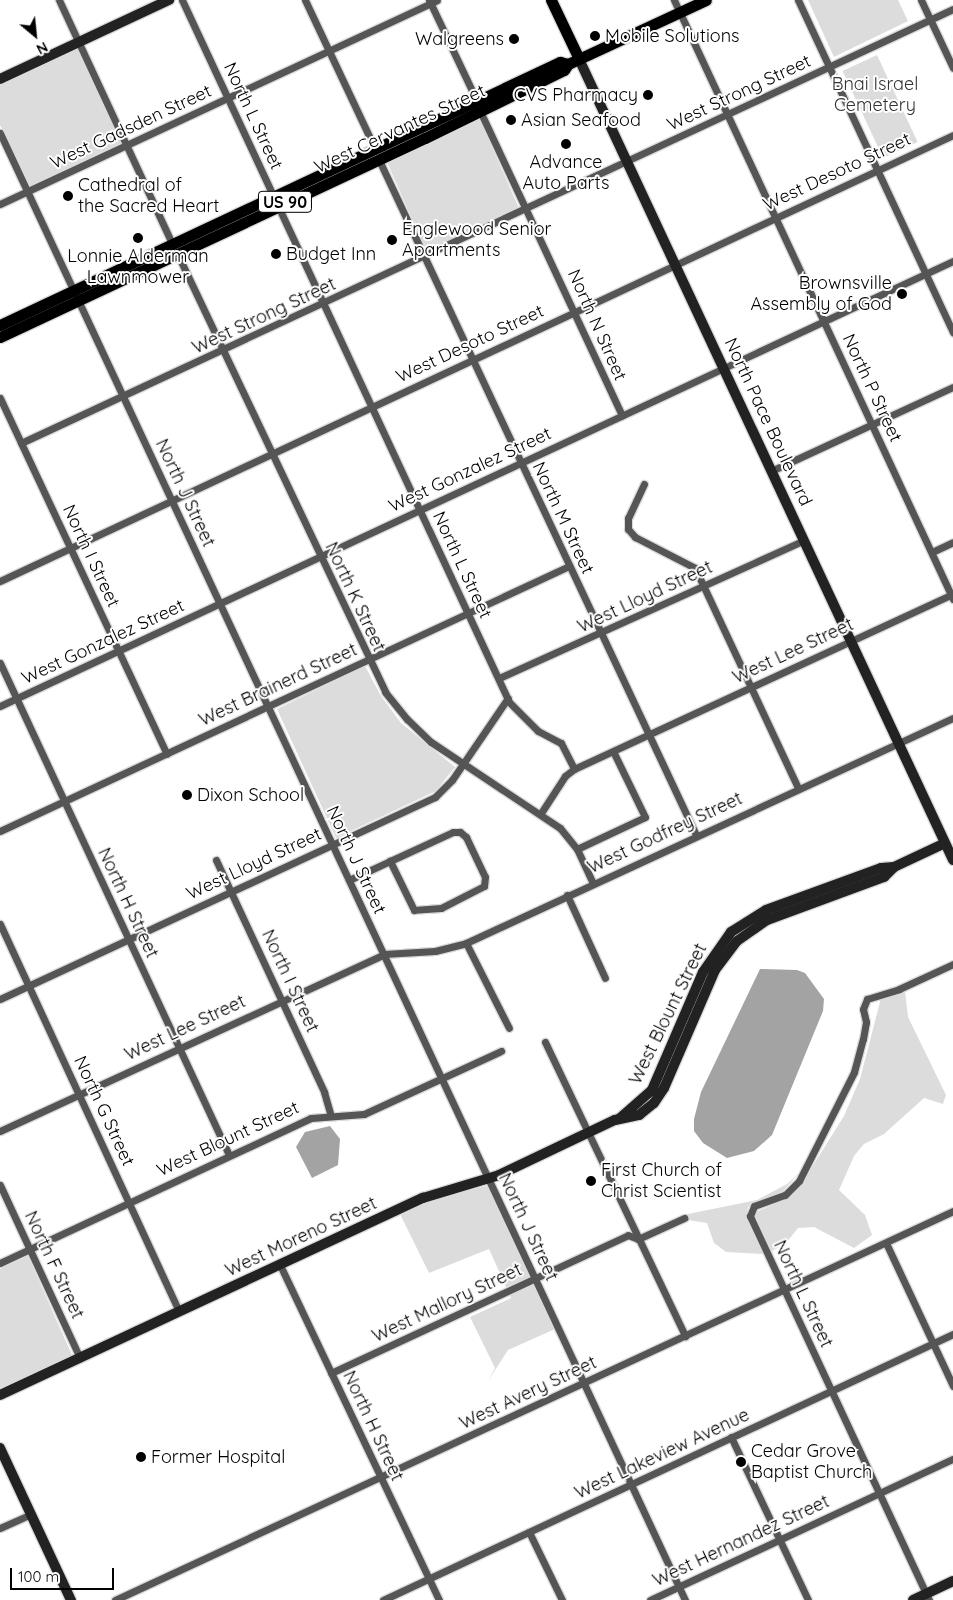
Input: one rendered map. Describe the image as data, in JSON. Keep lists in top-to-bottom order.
{
  "streets": {
    "main road": ["West Cervantes Street", "US 90", "North Pace Boulevard"],
    "street": [
      "West Strong Street",
      "North L Street",
      "West Gadsden Street",
      "West Desoto Street",
      "North N Street",
      "North P Street",
      "West Gonzalez Street",
      "North J Street",
      "North M Street",
      "North I Street",
      "North K Street",
      "West Lloyd Street",
      "West Lee Street",
      "West Brainerd Street",
      "West Godfrey Street",
      "North H Street",
      "West Blount Street",
      "North G Street",
      "West Moreno Street",
      "North F Street",
      "West Mallory Street",
      "West Avery Street",
      "West Lakeview Avenue",
      "West Hernandez Street"
    ]
  },
  "crossings": [
    ["West Strong Street", "North L Street"],
    ["West Strong Street", "North N Street"],
    ["West Strong Street", "North P Street"],
    ["West Strong Street", "North Pace Boulevard"],
    ["West Strong Street", "North J Street"],
    ["West Strong Street", "North M Street"],
    ["West Strong Street", "North I Street"],
    ["West Strong Street", "North K Street"],
    ["North L Street", "West Gadsden Street"],
    ["North L Street", "West Cervantes Street"],
    ["North L Street", "West Desoto Street"],
    ["North L Street", "West Gonzalez Street"],
    ["North L Street", "West Lloyd Street"],
    ["North L Street", "West Lee Street"],
    ["North L Street", "West Brainerd Street"],
    ["North L Street", "West Avery Street"],
    ["North L Street", "West Lakeview Avenue"],
    ["North L Street", "West Hernandez Street"],
    ["West Gadsden Street", "North N Street"],
    ["West Gadsden Street", "North J Street"],
    ["West Gadsden Street", "North M Street"],
    ["West Gadsden Street", "North K Street"],
    ["West Cervantes Street", "North N Street"],
    ["West Cervantes Street", "North P Street"],
    ["West Cervantes Street", "North Pace Boulevard"],
    ["West Cervantes Street", "North J Street"],
    ["West Cervantes Street", "North M Street"],
    ["West Cervantes Street", "North K Street"],
    ["West Desoto Street", "North N Street"],
    ["West Desoto Street", "North P Street"],
    ["West Desoto Street", "North Pace Boulevard"],
    ["West Desoto Street", "North J Street"],
    ["West Desoto Street", "North M Street"],
    ["West Desoto Street", "North I Street"],
    ["West Desoto Street", "North K Street"],
    ["North N Street", "West Gonzalez Street"],
    ["North P Street", "West Gonzalez Street"],
    ["North P Street", "West Lee Street"],
    ["North Pace Boulevard", "West Gonzalez Street"],
    ["North Pace Boulevard", "West Lloyd Street"],
    ["North Pace Boulevard", "West Lee Street"],
    ["North Pace Boulevard", "West Godfrey Street"],
    ["North Pace Boulevard", "West Blount Street"],
    ["West Gonzalez Street", "North J Street"],
    ["West Gonzalez Street", "North M Street"],
    ["West Gonzalez Street", "North I Street"],
    ["West Gonzalez Street", "North K Street"],
    ["West Gonzalez Street", "North H Street"],
    ["North J Street", "West Lloyd Street"],
    ["North J Street", "West Lee Street"],
    ["North J Street", "West Brainerd Street"],
    ["North J Street", "West Godfrey Street"],
    ["North J Street", "West Blount Street"],
    ["North J Street", "West Moreno Street"],
    ["North J Street", "West Mallory Street"],
    ["North J Street", "West Avery Street"],
    ["North J Street", "West Lakeview Avenue"],
    ["North J Street", "West Hernandez Street"],
    ["North M Street", "West Lloyd Street"],
    ["North M Street", "West Lee Street"],
    ["North M Street", "West Brainerd Street"],
    ["North M Street", "West Godfrey Street"],
    ["North I Street", "West Lloyd Street"],
    ["North I Street", "West Lee Street"],
    ["North I Street", "West Brainerd Street"],
    ["North I Street", "West Blount Street"],
    ["North K Street", "West Lloyd Street"],
    ["North K Street", "West Brainerd Street"],
    ["North K Street", "West Godfrey Street"],
    ["West Lloyd Street", "North H Street"],
    ["West Lloyd Street", "North G Street"],
    ["West Lee Street", "West Godfrey Street"],
    ["West Lee Street", "North H Street"],
    ["West Lee Street", "North G Street"],
    ["West Brainerd Street", "North H Street"],
    ["North H Street", "West Blount Street"],
    ["North H Street", "West Moreno Street"],
    ["North H Street", "West Mallory Street"],
    ["North H Street", "West Avery Street"],
    ["North H Street", "West Lakeview Avenue"],
    ["West Blount Street", "North G Street"],
    ["West Blount Street", "West Moreno Street"],
    ["West Blount Street", "North F Street"],
    ["North G Street", "West Moreno Street"],
    ["West Moreno Street", "North F Street"]
  ],
  "parks": ["Bnai Israel Cemetery"],
  "places": [
    "Mobile Solutions",
    "Walgreens",
    "CVS Pharmacy",
    "Asian Seafood",
    "Advance Auto Parts",
    "Cathedral of the Sacred Heart",
    "Lonnie Alderman Lawnmower",
    "Englewood Senior Apartments",
    "Budget Inn",
    "Brownsville Assembly of God",
    "Dixon School",
    "First Church of Christ Scientist",
    "Former Hospital",
    "Cedar Grove Baptist Church"
  ],
  "scale_bar": "100 m",
  "north": "bottom right"
}
